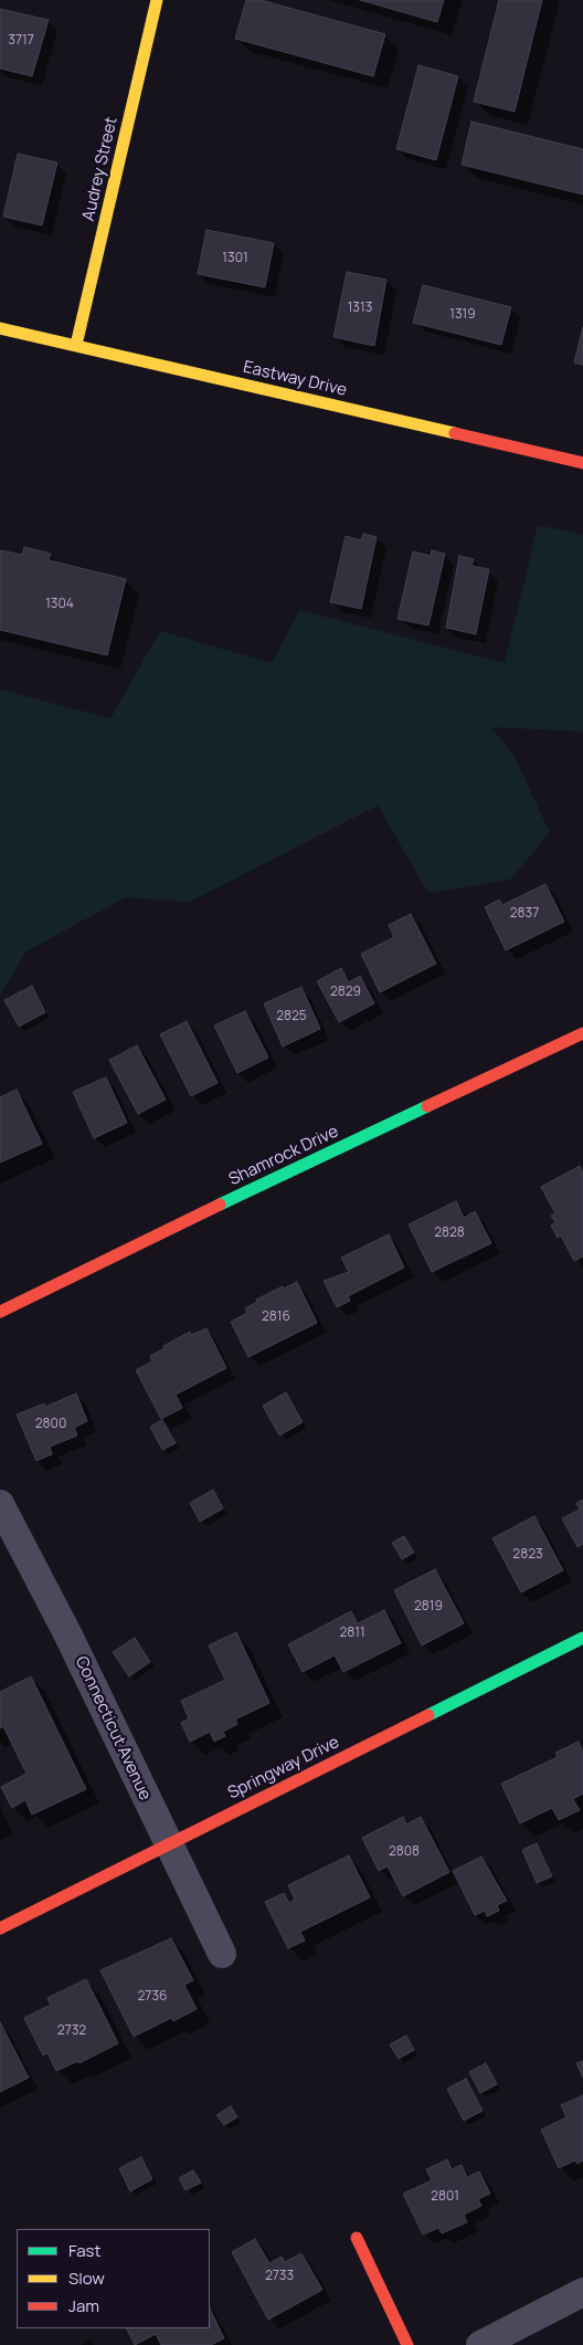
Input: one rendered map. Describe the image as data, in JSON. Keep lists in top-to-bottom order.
{
  "streets": {
    "street": [
      "Audrey Street",
      "Eastway Drive",
      "Shamrock Drive",
      "Connecticut Avenue",
      "Springway Drive"
    ]
  },
  "crossings": [
    ["Audrey Street", "Eastway Drive"],
    ["Connecticut Avenue", "Springway Drive"]
  ],
  "house_numbers": [
    "3717",
    "1301",
    "1313",
    "1319",
    "1304",
    "2837",
    "2829",
    "2825",
    "2828",
    "2816",
    "2800",
    "2823",
    "2819",
    "2811",
    "2808",
    "2736",
    "2732",
    "2801",
    "2733"
  ],
  "legend": ["Fast", "Slow", "Jam"]
}
